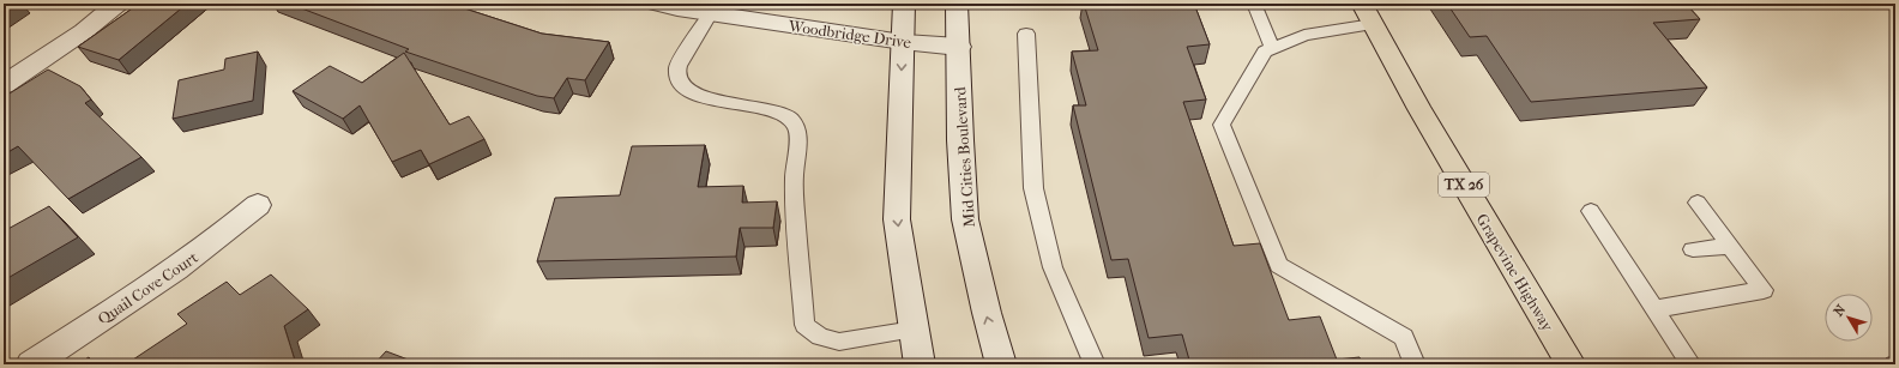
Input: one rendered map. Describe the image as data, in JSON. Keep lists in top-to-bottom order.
{
  "streets": {
    "main road": [
      "Woodbridge Drive",
      "Mid Cities Boulevard",
      "TX 26",
      "Grapevine Highway",
      "Quail Cove Court"
    ]
  },
  "crossings": [
    ["Woodbridge Drive", "Mid Cities Boulevard"]
  ],
  "north": "top left"
}
